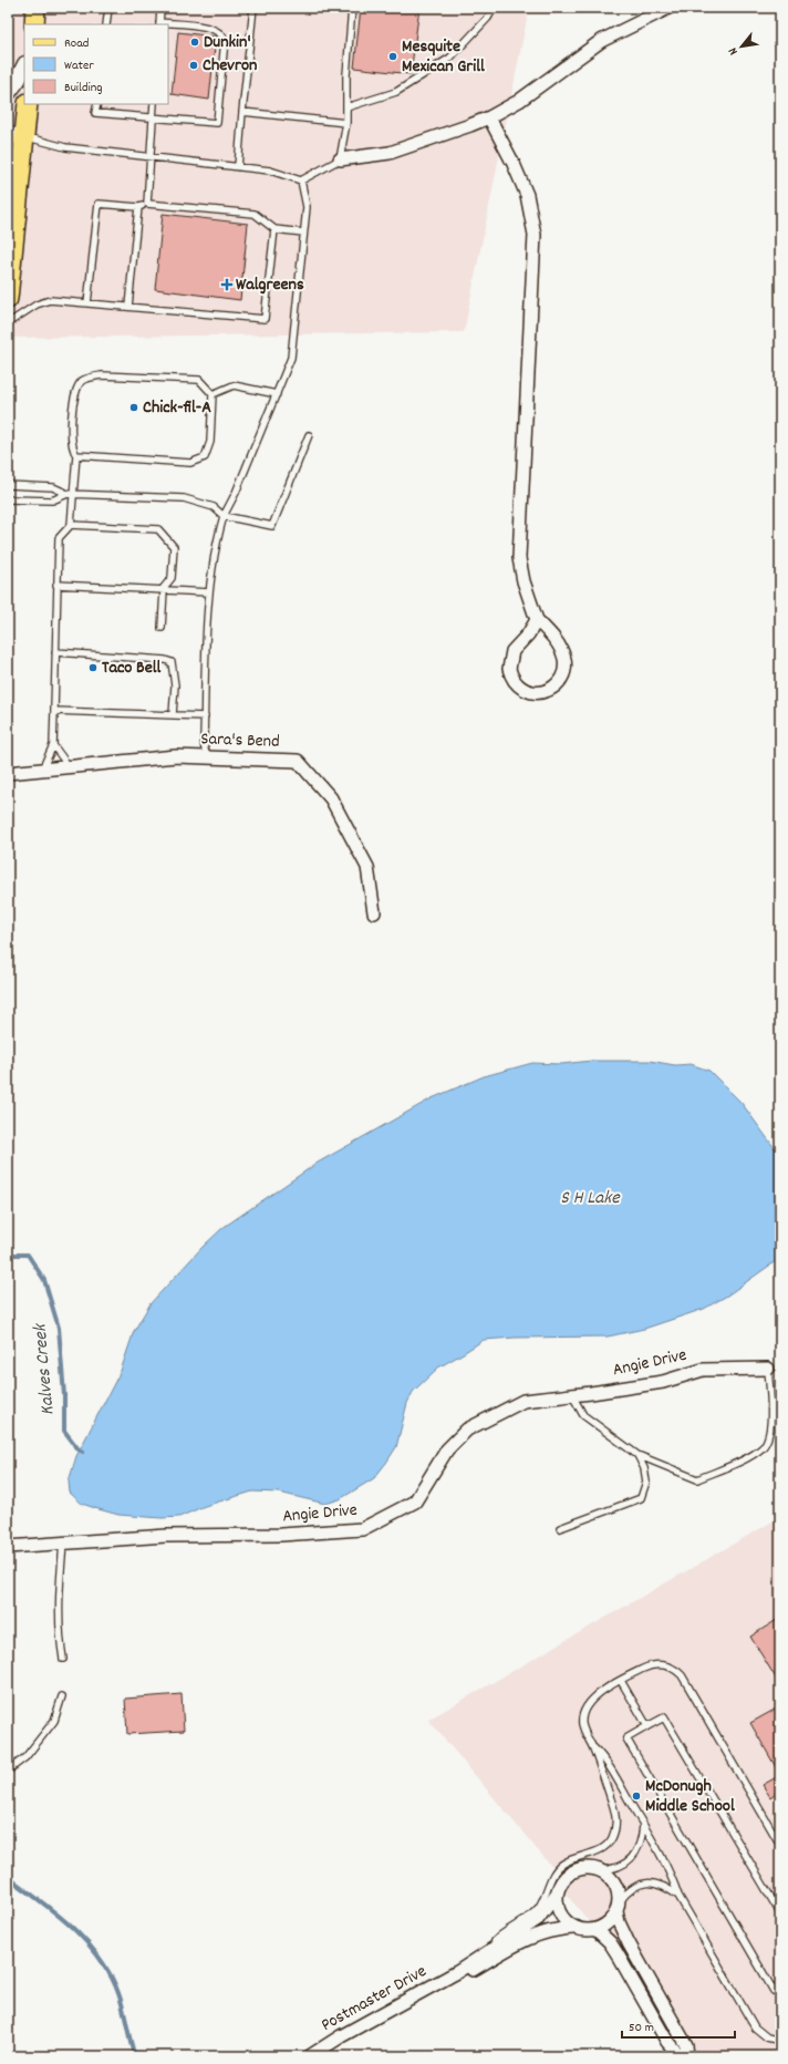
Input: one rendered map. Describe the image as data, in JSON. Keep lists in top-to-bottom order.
{
  "streets": {
    "street": ["Sara's Bend", "Angie Drive", "Postmaster Drive"]
  },
  "water": ["S H Lake", "Kalves Creek"],
  "places": {
    "other": [
      "Dunkin'",
      "Mesquite Mexican Grill",
      "Chevron",
      "Chick-fil-A",
      "Taco Bell",
      "McDonugh Middle School"
    ],
    "health": ["Walgreens"]
  },
  "legend": ["Road", "Water", "Building"],
  "scale_bar": "50 m",
  "north": "bottom left"
}
